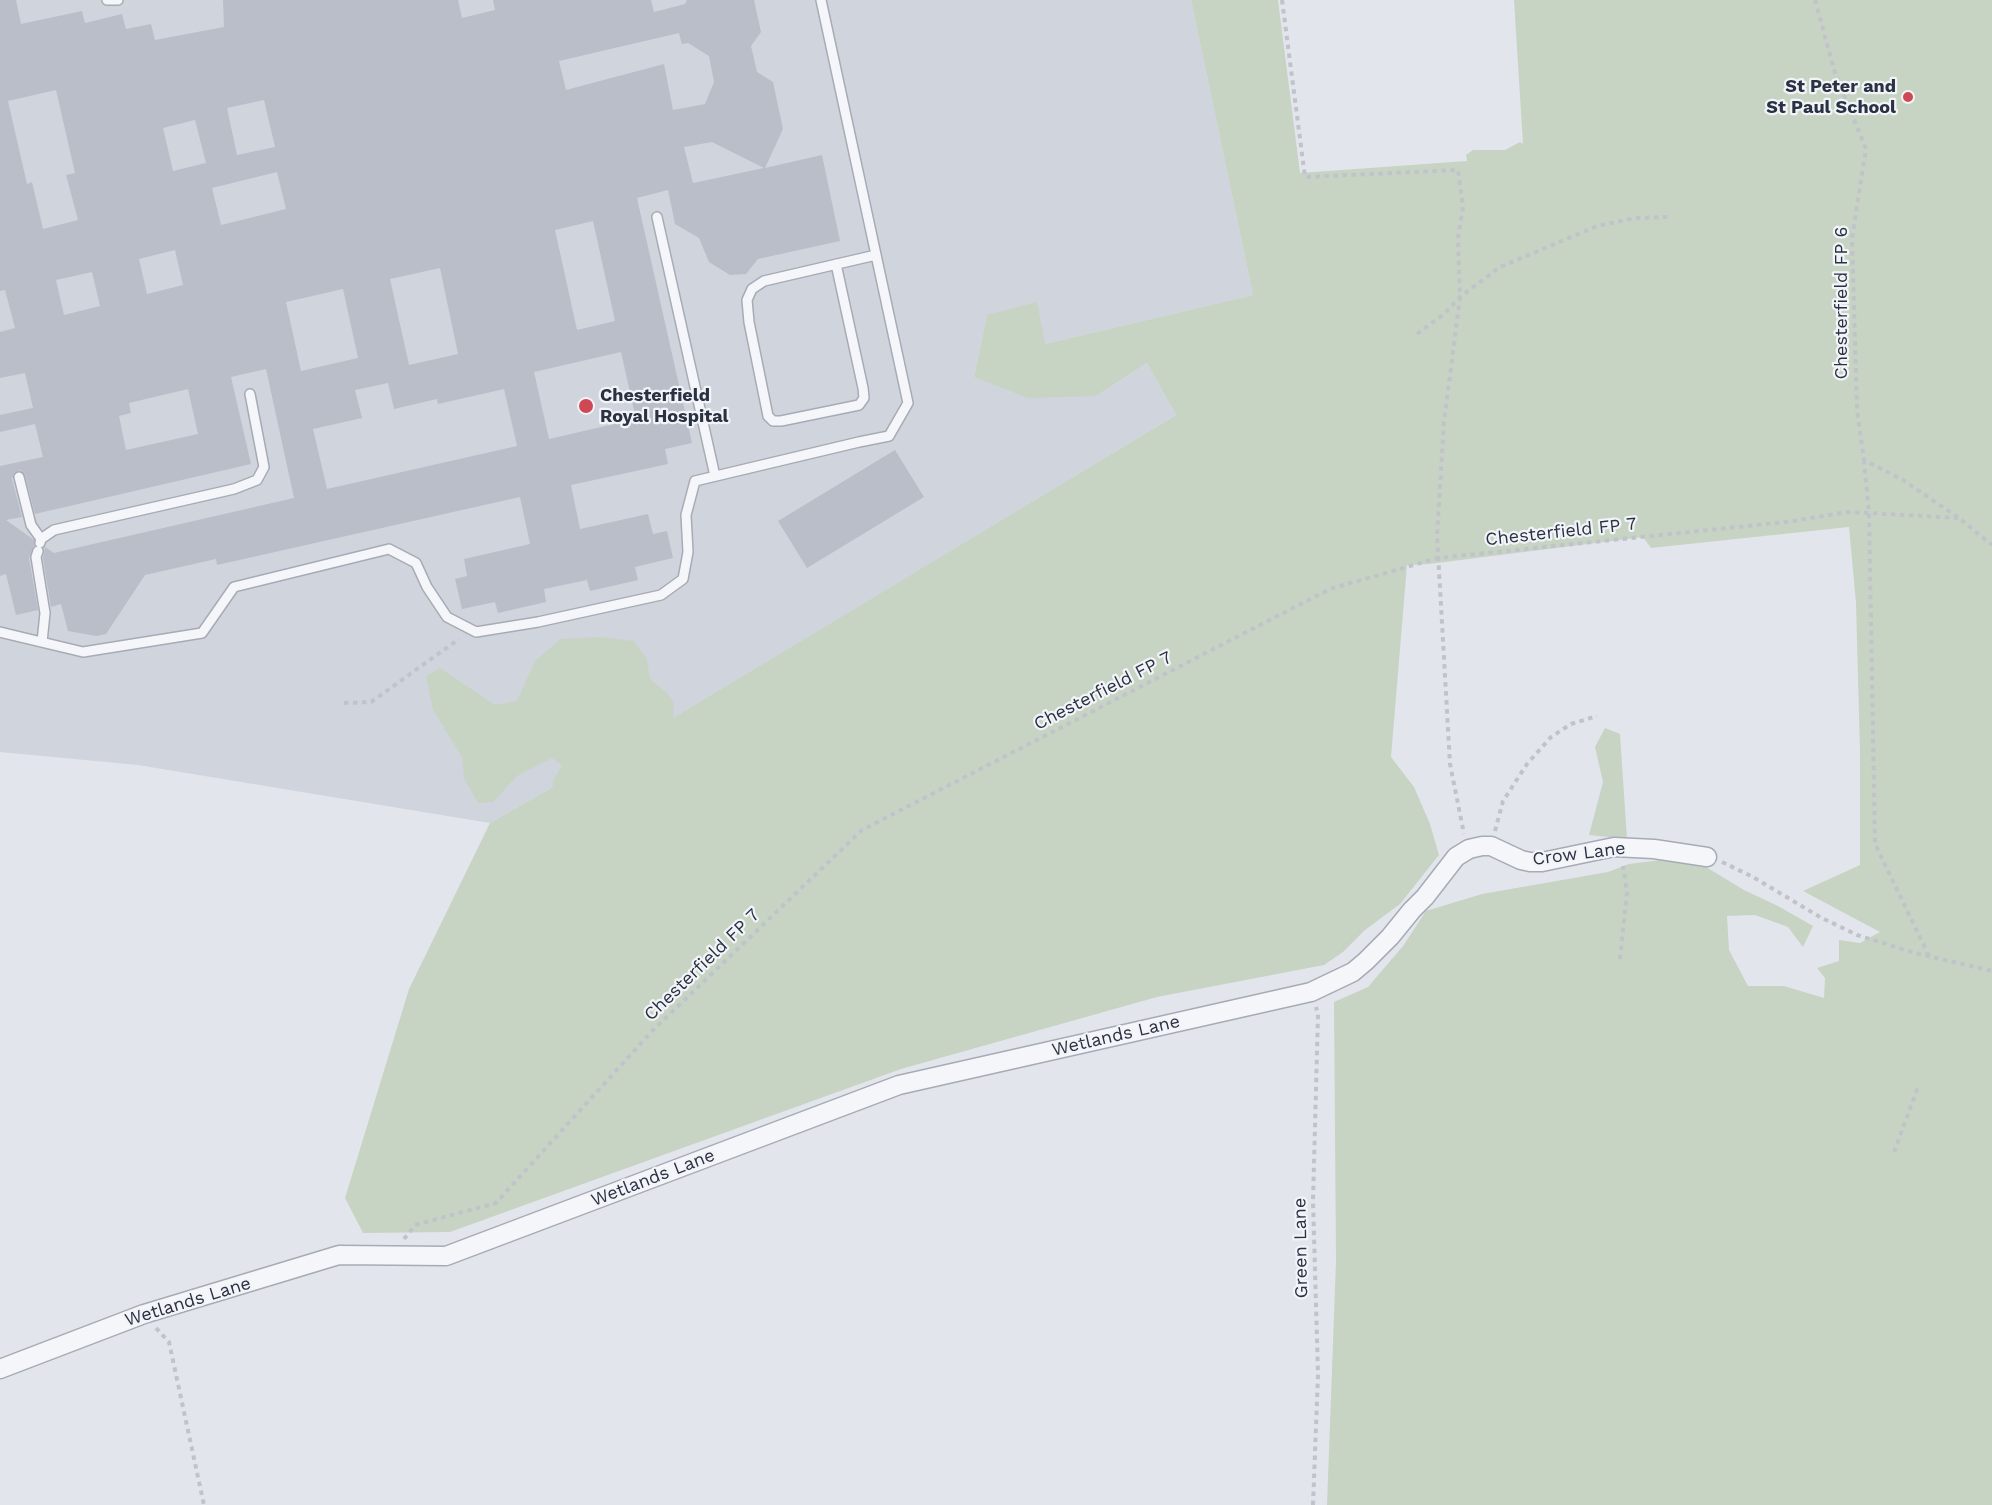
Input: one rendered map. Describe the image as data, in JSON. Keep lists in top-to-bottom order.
{
  "streets": {
    "street": ["Crow Lane", "Wetlands Lane"],
    "path": ["Chesterfield FP 6", "Chesterfield FP 7", "Green Lane"]
  },
  "crossings": [
    ["Chesterfield FP 6", "Chesterfield FP 7"],
    ["Wetlands Lane", "Green Lane"]
  ],
  "places": ["St Peter and St Paul School", "Chesterfield Royal Hospital"]
}
